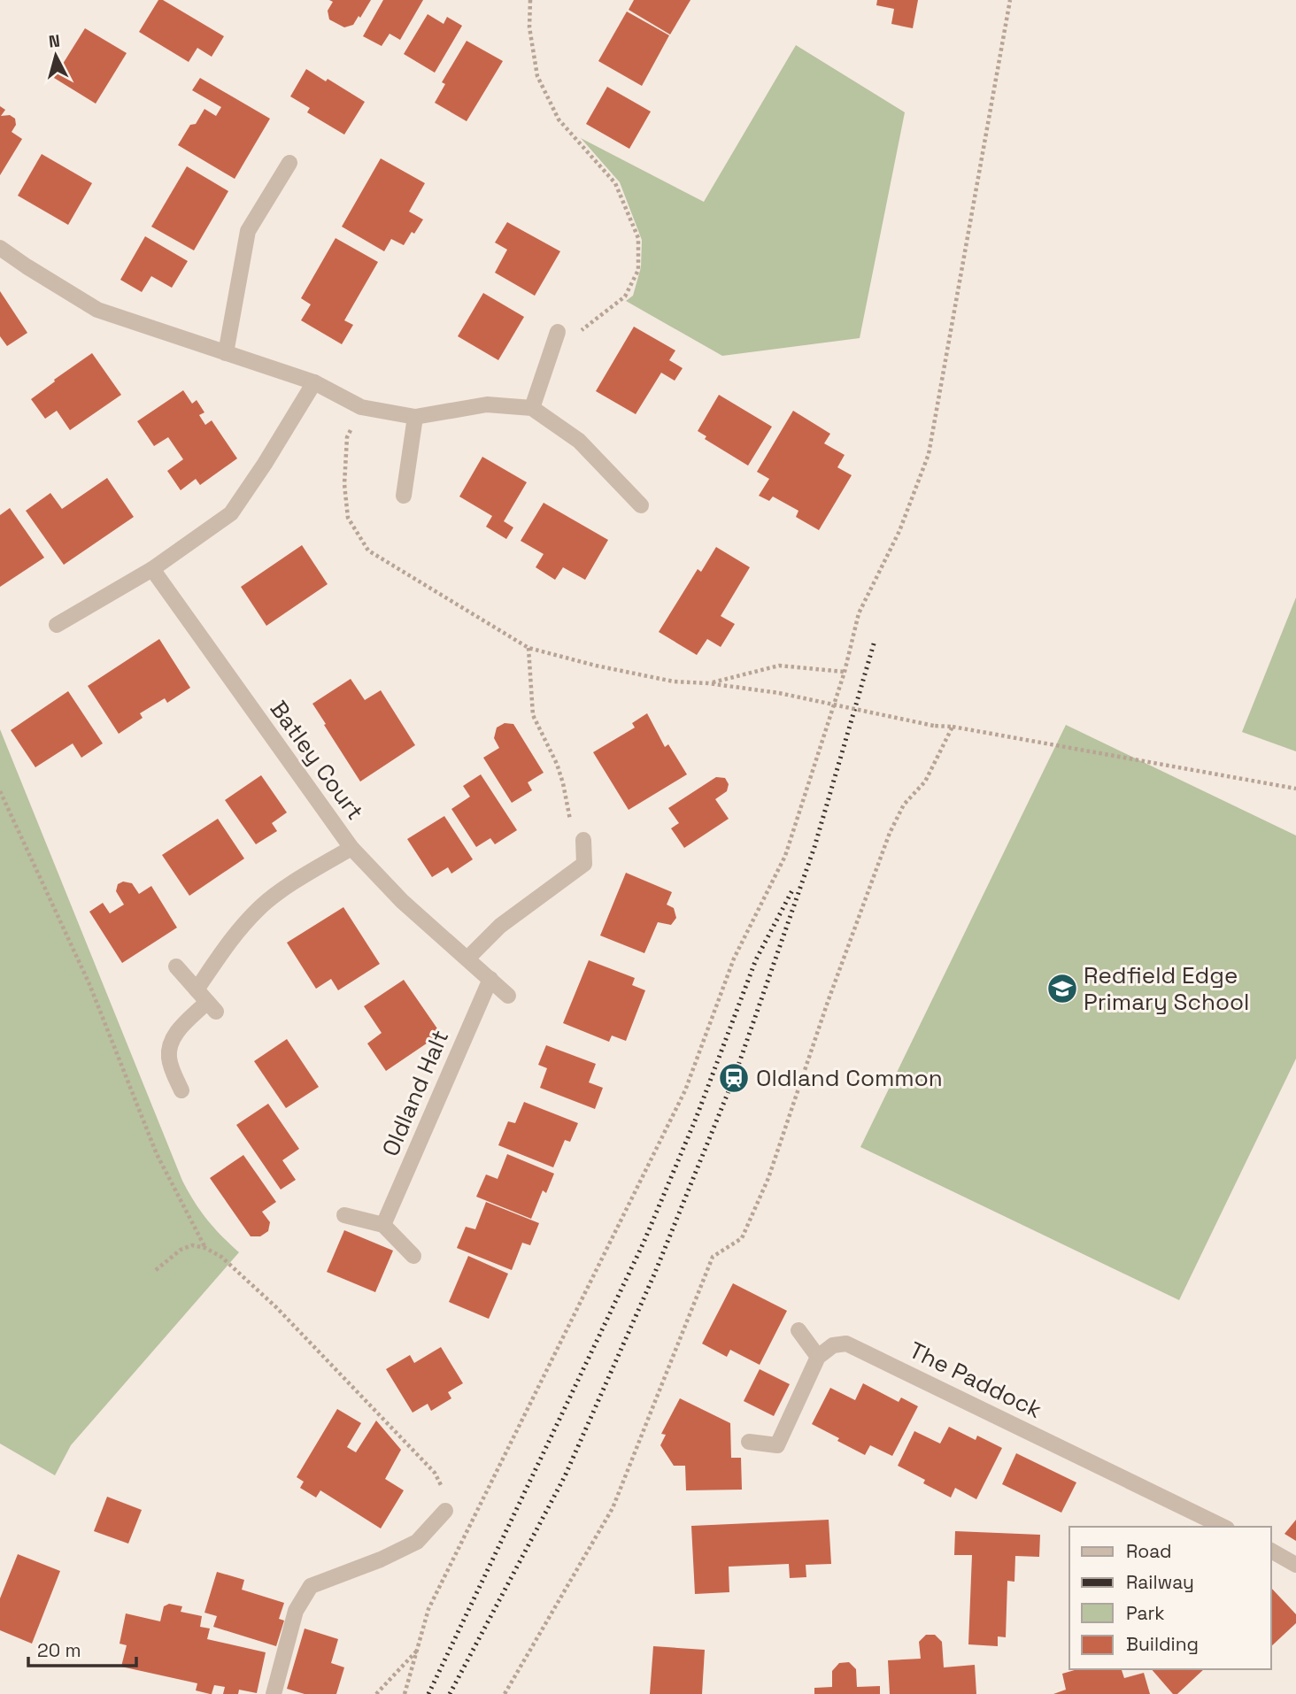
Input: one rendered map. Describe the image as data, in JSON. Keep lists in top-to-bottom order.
{
  "streets": {
    "street": ["Batley Court", "Oldland Halt", "The Paddock"]
  },
  "crossings": [
    ["Batley Court", "Oldland Halt"]
  ],
  "places": {
    "school or university": ["Redfield Edge Primary School"],
    "station": ["Oldland Common"]
  },
  "legend": [
    "Road",
    "Railway",
    "Park",
    "Building"
  ],
  "scale_bar": "20 m",
  "north": "top"
}
